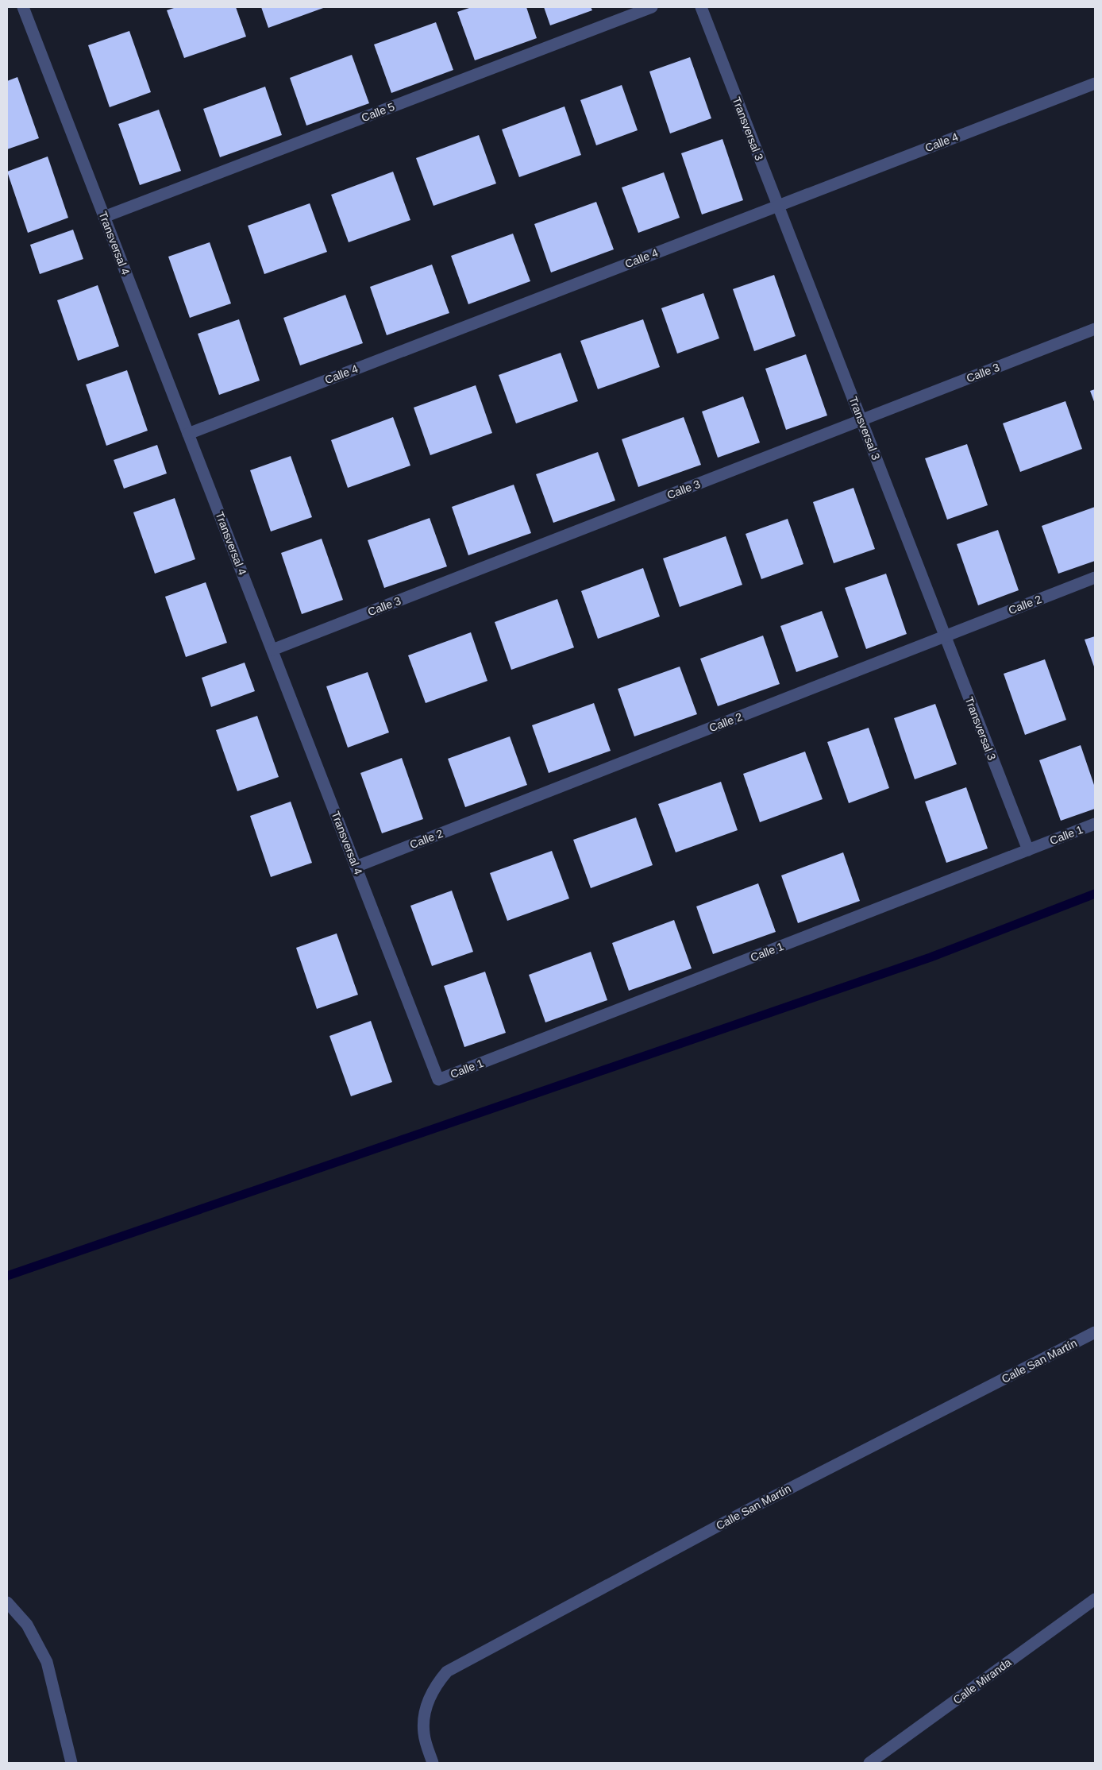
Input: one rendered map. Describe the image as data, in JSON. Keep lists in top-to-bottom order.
{
  "streets": {
    "street": [
      "Calle 5",
      "Transversal 3",
      "Calle 4",
      "Transversal 4",
      "Calle 3",
      "Calle 2",
      "Calle 1",
      "Calle San Martín",
      "Calle Miranda"
    ]
  },
  "crossings": [
    ["Calle 5", "Transversal 4"],
    ["Transversal 3", "Calle 4"],
    ["Transversal 3", "Calle 3"],
    ["Transversal 3", "Calle 2"],
    ["Transversal 3", "Calle 1"],
    ["Calle 4", "Transversal 4"],
    ["Transversal 4", "Calle 3"],
    ["Transversal 4", "Calle 2"],
    ["Transversal 4", "Calle 1"]
  ]
}
